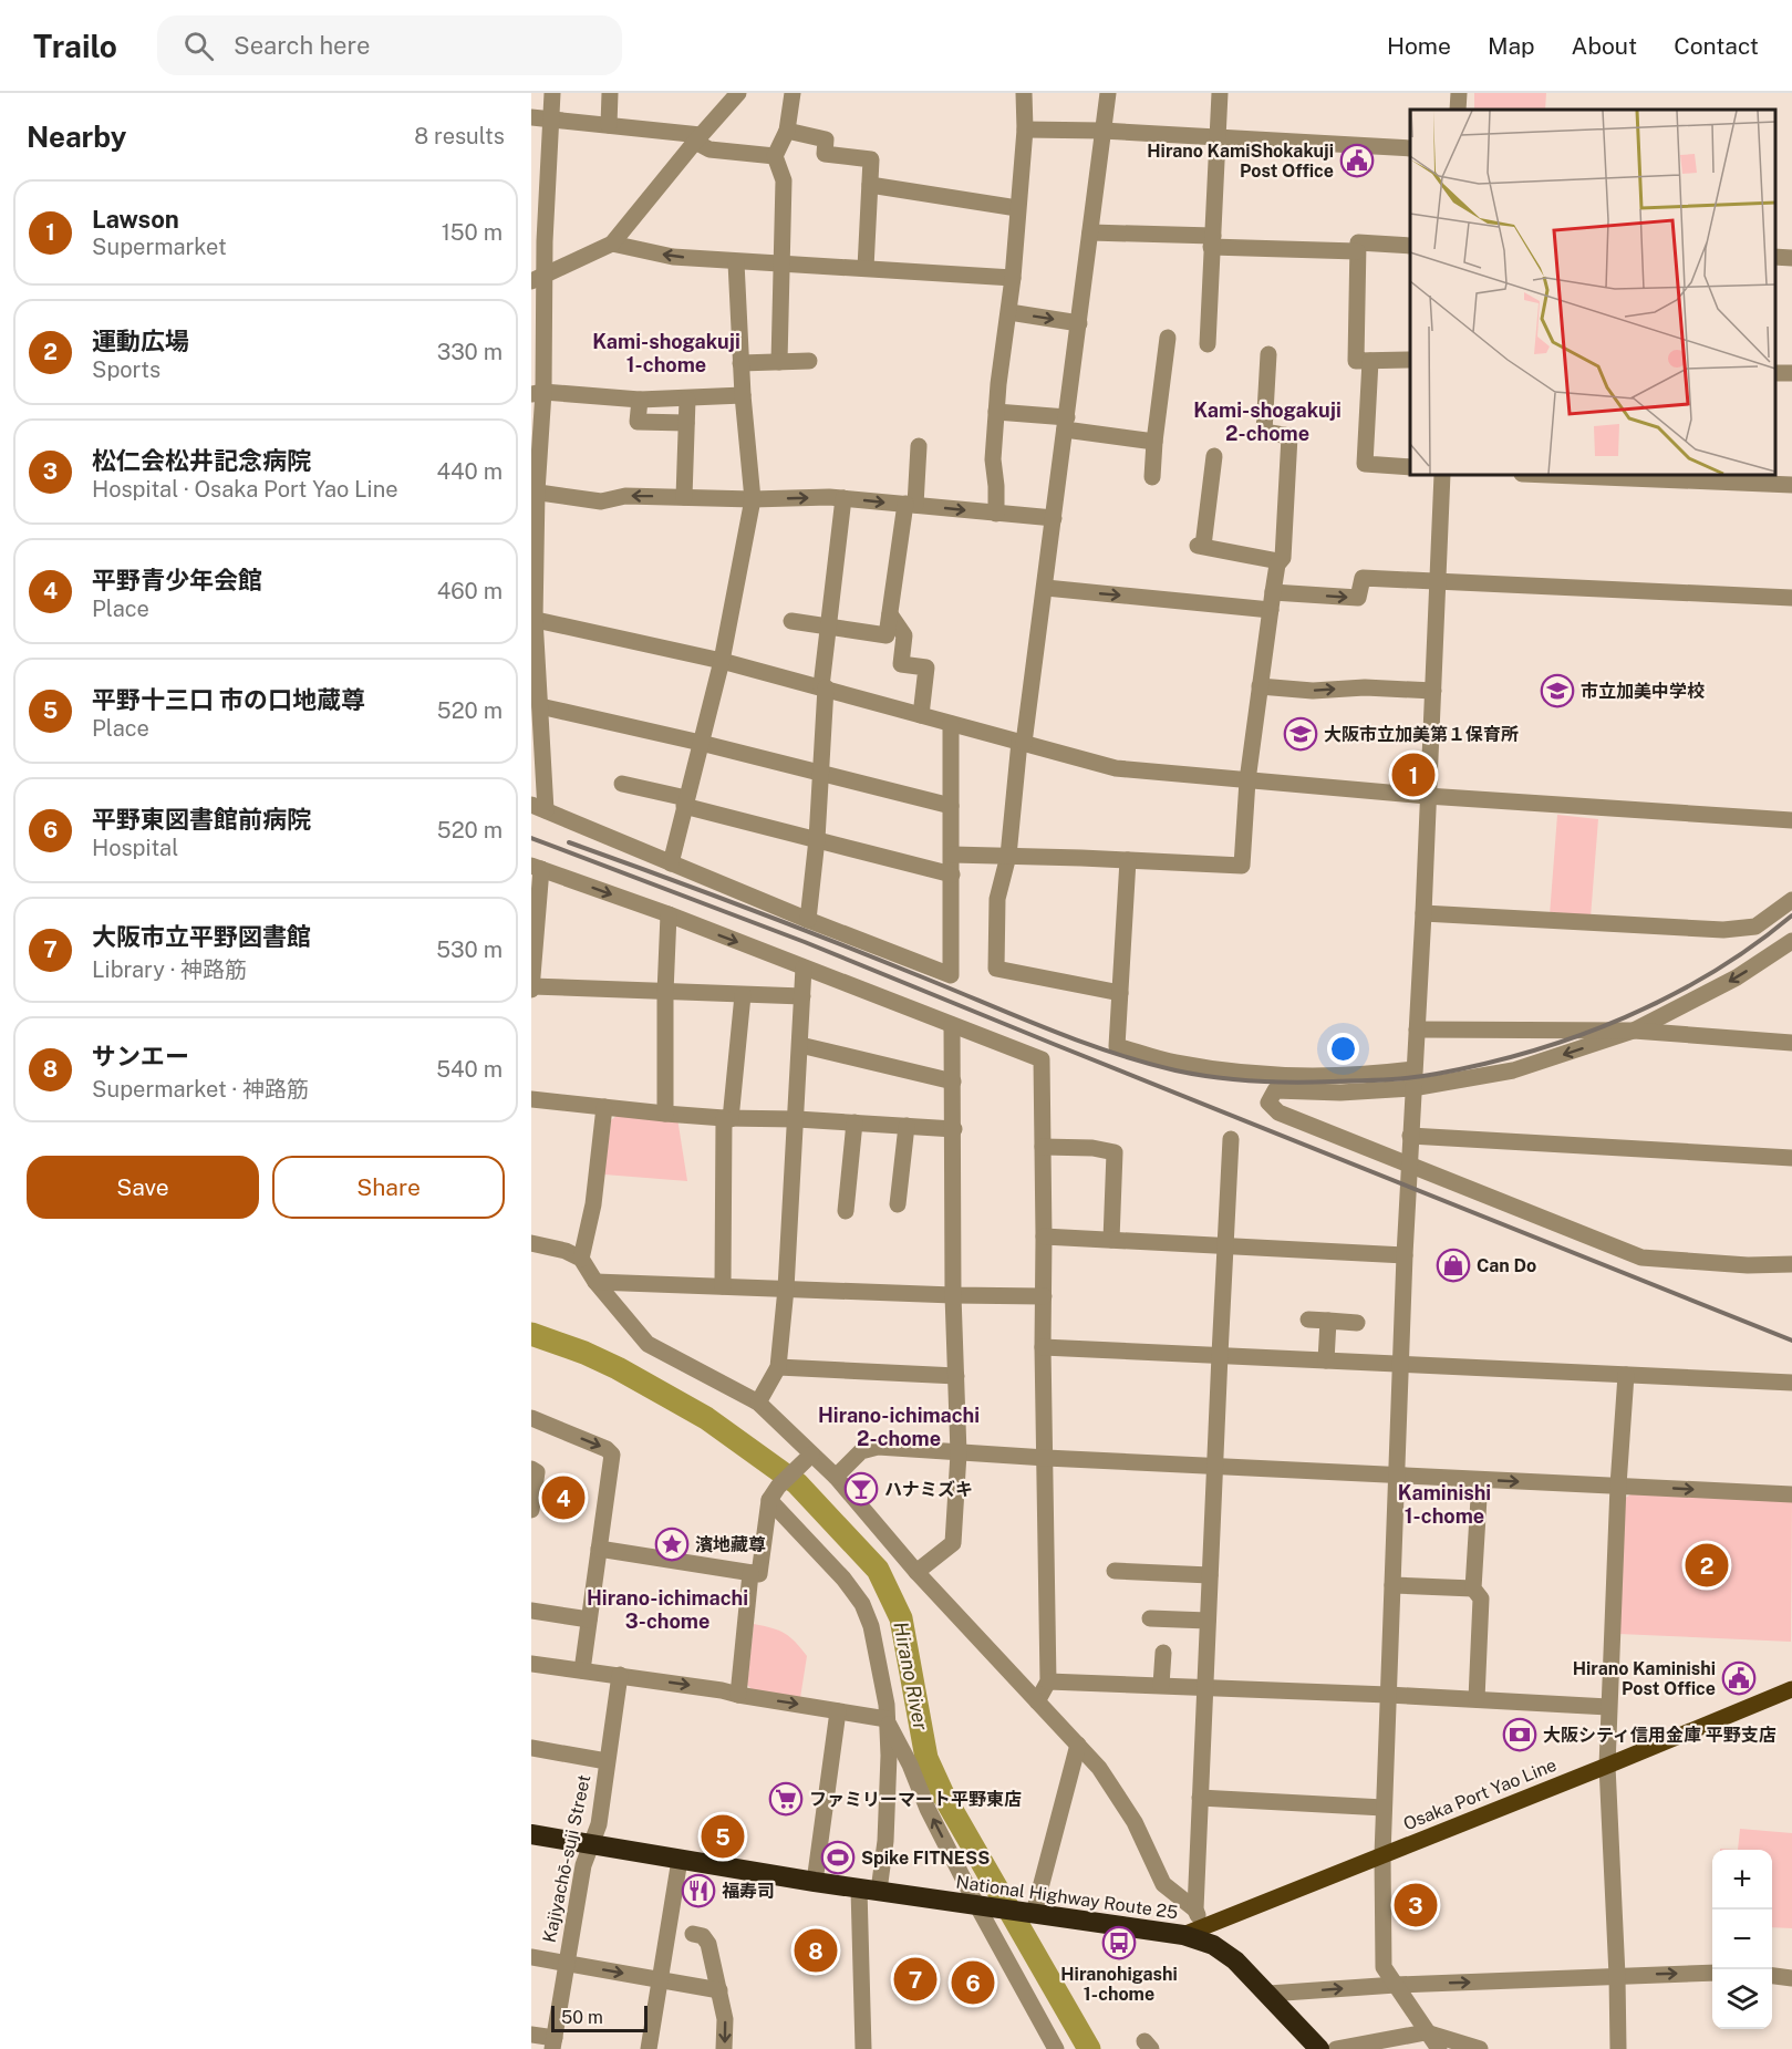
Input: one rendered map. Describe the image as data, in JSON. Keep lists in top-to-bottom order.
{
  "streets": {
    "highway": ["National Highway Route 25"],
    "main road": ["Osaka Port Yao Line"],
    "street": ["Kajiyachō-suji Street"]
  },
  "crossings": [
    ["Osaka Port Yao Line", "National Highway Route 25"],
    ["Kajiyachō-suji Street", "National Highway Route 25"]
  ],
  "districts": [
    "Kami-shogakuji 1-chome",
    "Kami-shogakuji 2-chome",
    "Hirano-ichimachi 2-chome",
    "Kaminishi 1-chome",
    "Hirano-ichimachi 3-chome"
  ],
  "water": ["Hirano River"],
  "places": {
    "public building": ["Hirano KamiShokakuji Post Office", "Hirano Kaminishi Post Office"],
    "school or university": ["市立加美中学校", "大阪市立加美第１保育所"],
    "shop": ["Can Do"],
    "bar": ["ハナミズキ"],
    "place": ["濱地藏尊"],
    "bank": ["大阪シティ信用金庫 平野支店"],
    "supermarket": ["ファミリーマート平野東店"],
    "sports": ["Spike FITNESS"],
    "restaurant": ["福寿司"],
    "bus stop": ["Hiranohigashi 1-chome"]
  },
  "scale_bar": "50 m",
  "page": {
    "header": "Trailo",
    "search": "Search here",
    "nav": [
      "Home",
      "Map",
      "About",
      "Contact"
    ],
    "heading": ["Nearby", "8 results"],
    "list": [
      {
        "mark": "1",
        "name": "Lawson",
        "note": "Supermarket",
        "value": "150 m"
      },
      {
        "mark": "2",
        "name": "運動広場",
        "note": "Sports",
        "value": "330 m"
      },
      {
        "mark": "3",
        "name": "松仁会松井記念病院",
        "note": "Hospital · Osaka Port Yao Line",
        "value": "440 m"
      },
      {
        "mark": "4",
        "name": "平野青少年会館",
        "note": "Place",
        "value": "460 m"
      },
      {
        "mark": "5",
        "name": "平野十三口 市の口地蔵尊",
        "note": "Place",
        "value": "520 m"
      },
      {
        "mark": "6",
        "name": "平野東図書館前病院",
        "note": "Hospital",
        "value": "520 m"
      },
      {
        "mark": "7",
        "name": "大阪市立平野図書館",
        "note": "Library · 神路筋",
        "value": "530 m"
      },
      {
        "mark": "8",
        "name": "サンエー",
        "note": "Supermarket · 神路筋",
        "value": "540 m"
      }
    ],
    "pins": [
      "1",
      "4",
      "2",
      "5",
      "3",
      "8",
      "7",
      "6"
    ],
    "buttons": ["Save", "Share"],
    "map_buttons": ["+", "−"],
    "scale": "50 m"
  }
}
